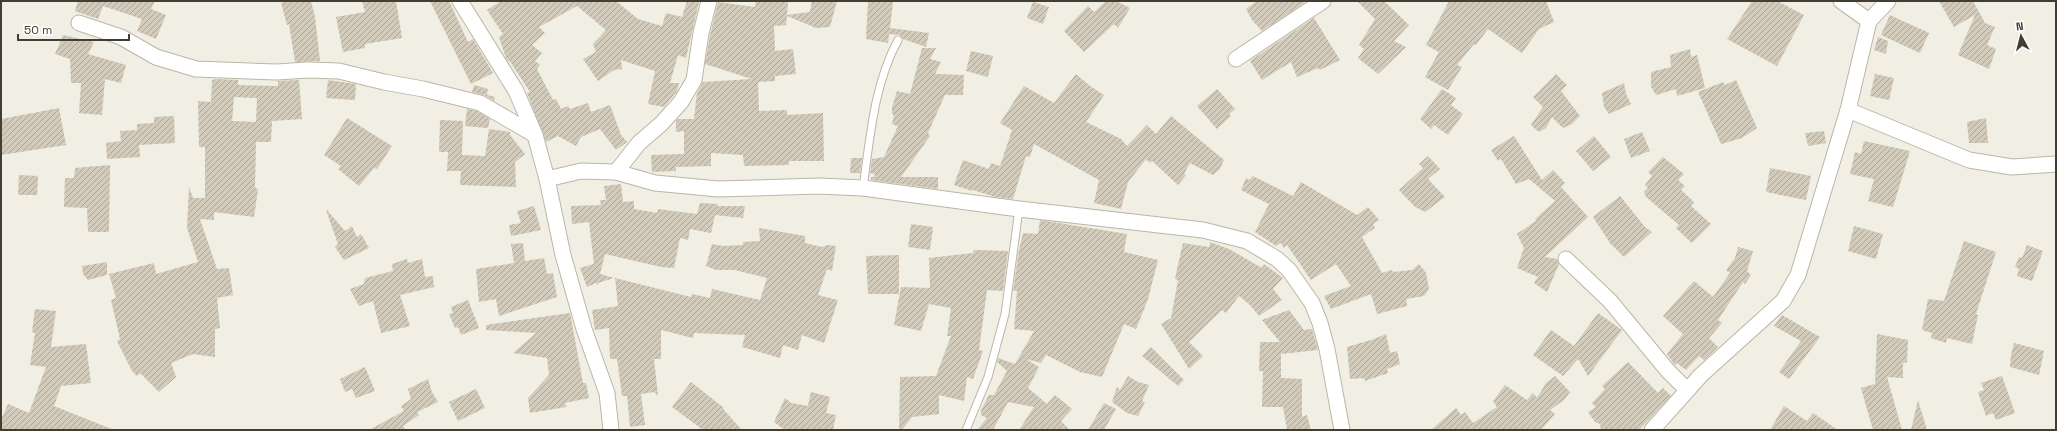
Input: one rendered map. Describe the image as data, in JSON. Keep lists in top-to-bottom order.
{
  "scale_bar": "50 m",
  "north": "top"
}
